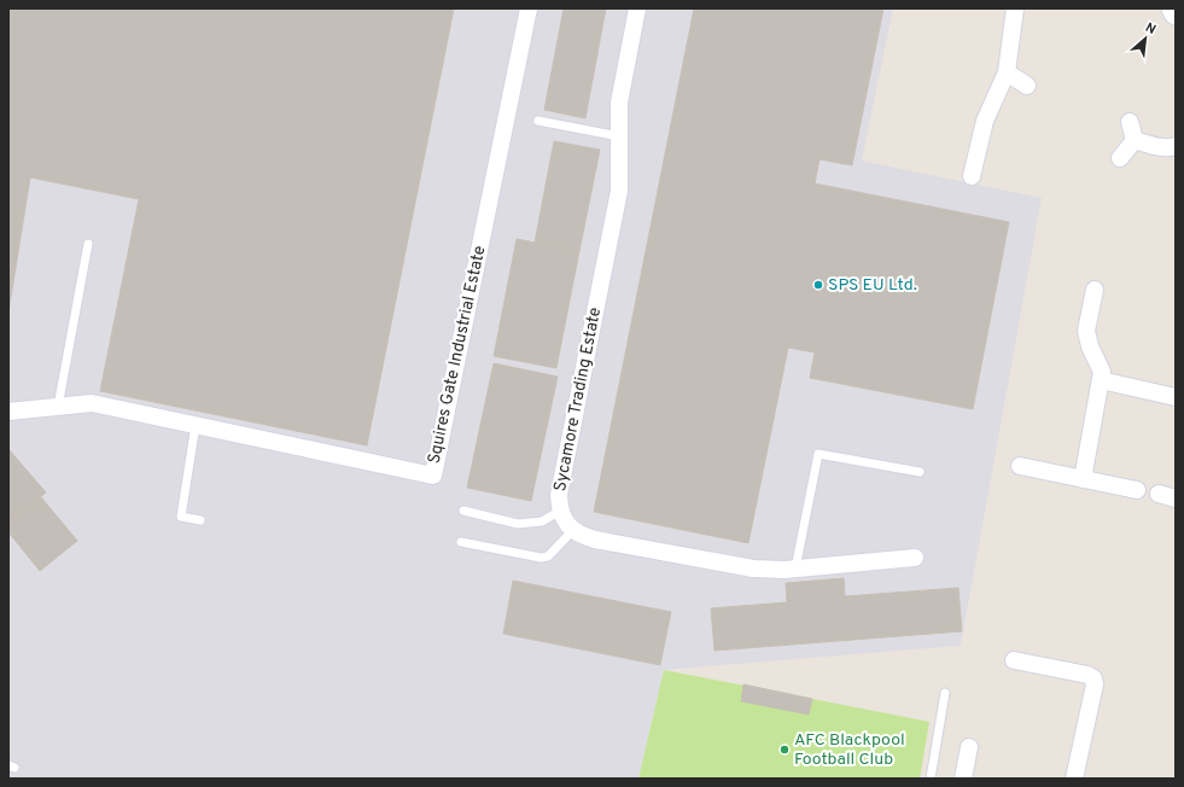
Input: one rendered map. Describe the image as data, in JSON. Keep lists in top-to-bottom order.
{
  "streets": {
    "street": ["Squires Gate Industrial Estate", "Sycamore Trading Estate"]
  },
  "places": ["SPS EU Ltd.", "AFC Blackpool Football Club"],
  "north": "top right"
}
